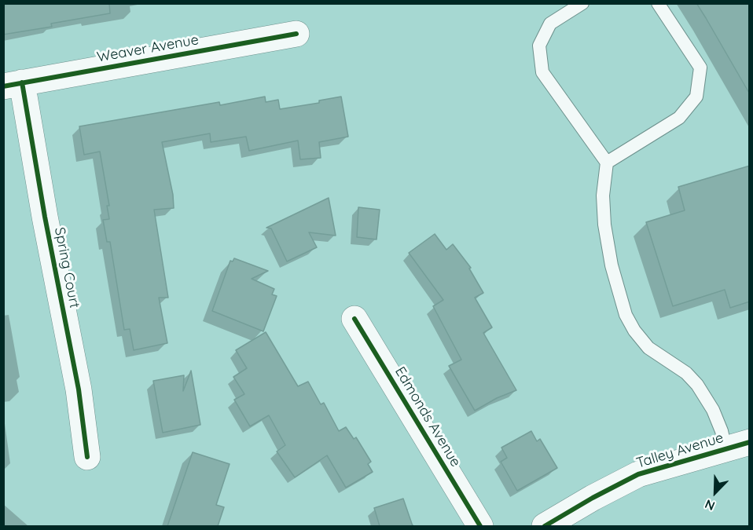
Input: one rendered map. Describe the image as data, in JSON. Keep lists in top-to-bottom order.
{
  "streets": {
    "street": [
      "Weaver Avenue",
      "Spring Court",
      "Edmonds Avenue",
      "Talley Avenue"
    ]
  },
  "crossings": [
    ["Weaver Avenue", "Spring Court"]
  ],
  "north": "bottom left"
}
